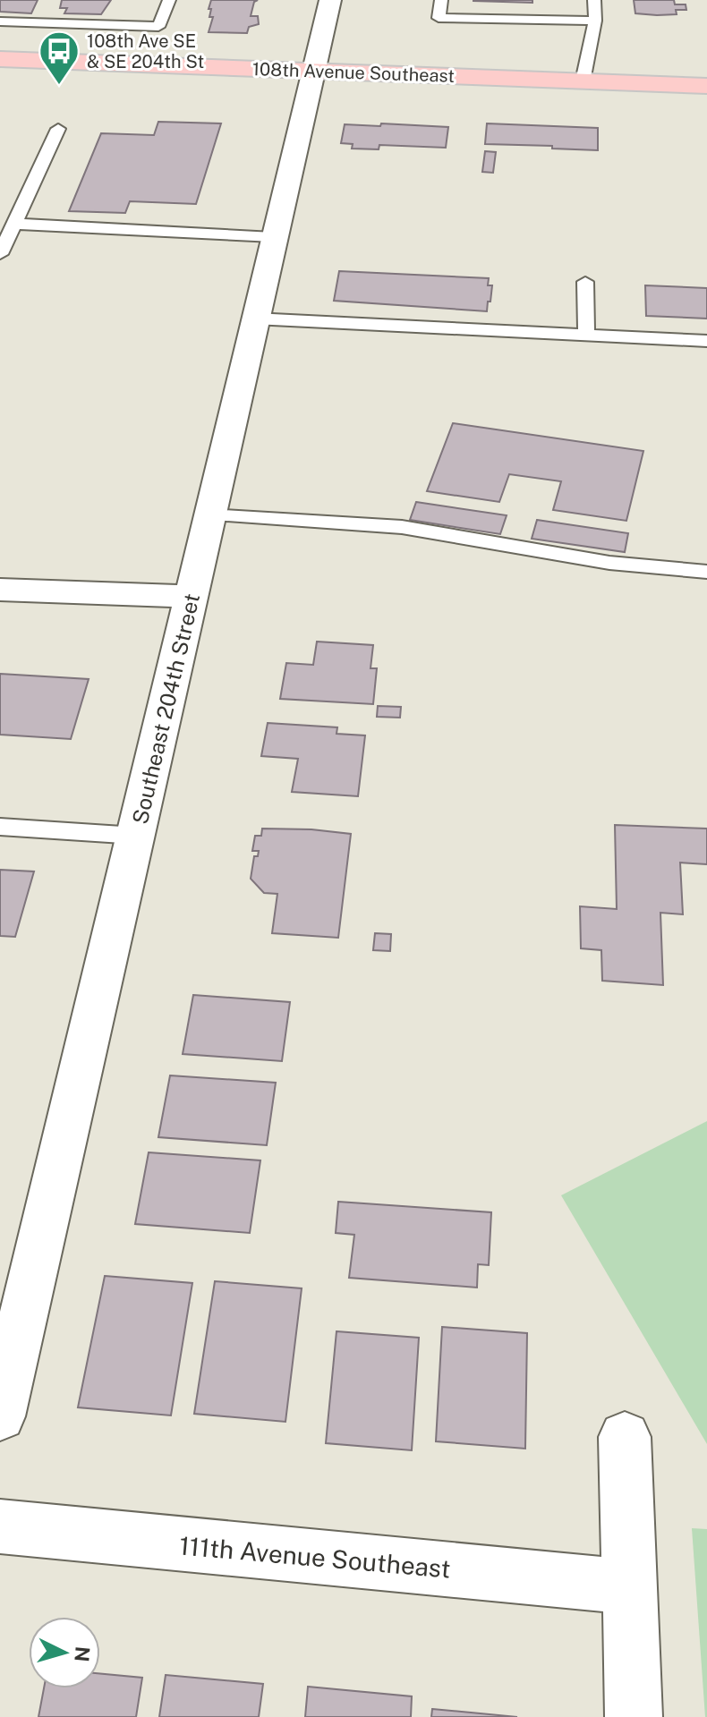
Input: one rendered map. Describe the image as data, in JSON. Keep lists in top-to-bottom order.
{
  "streets": {
    "main road": ["108th Avenue Southeast"],
    "street": ["Southeast 204th Street", "111th Avenue Southeast"]
  },
  "crossings": [
    ["108th Avenue Southeast", "Southeast 204th Street"]
  ],
  "places": {
    "bus stop": ["108th Ave SE & SE 204th St"]
  },
  "north": "right"
}
